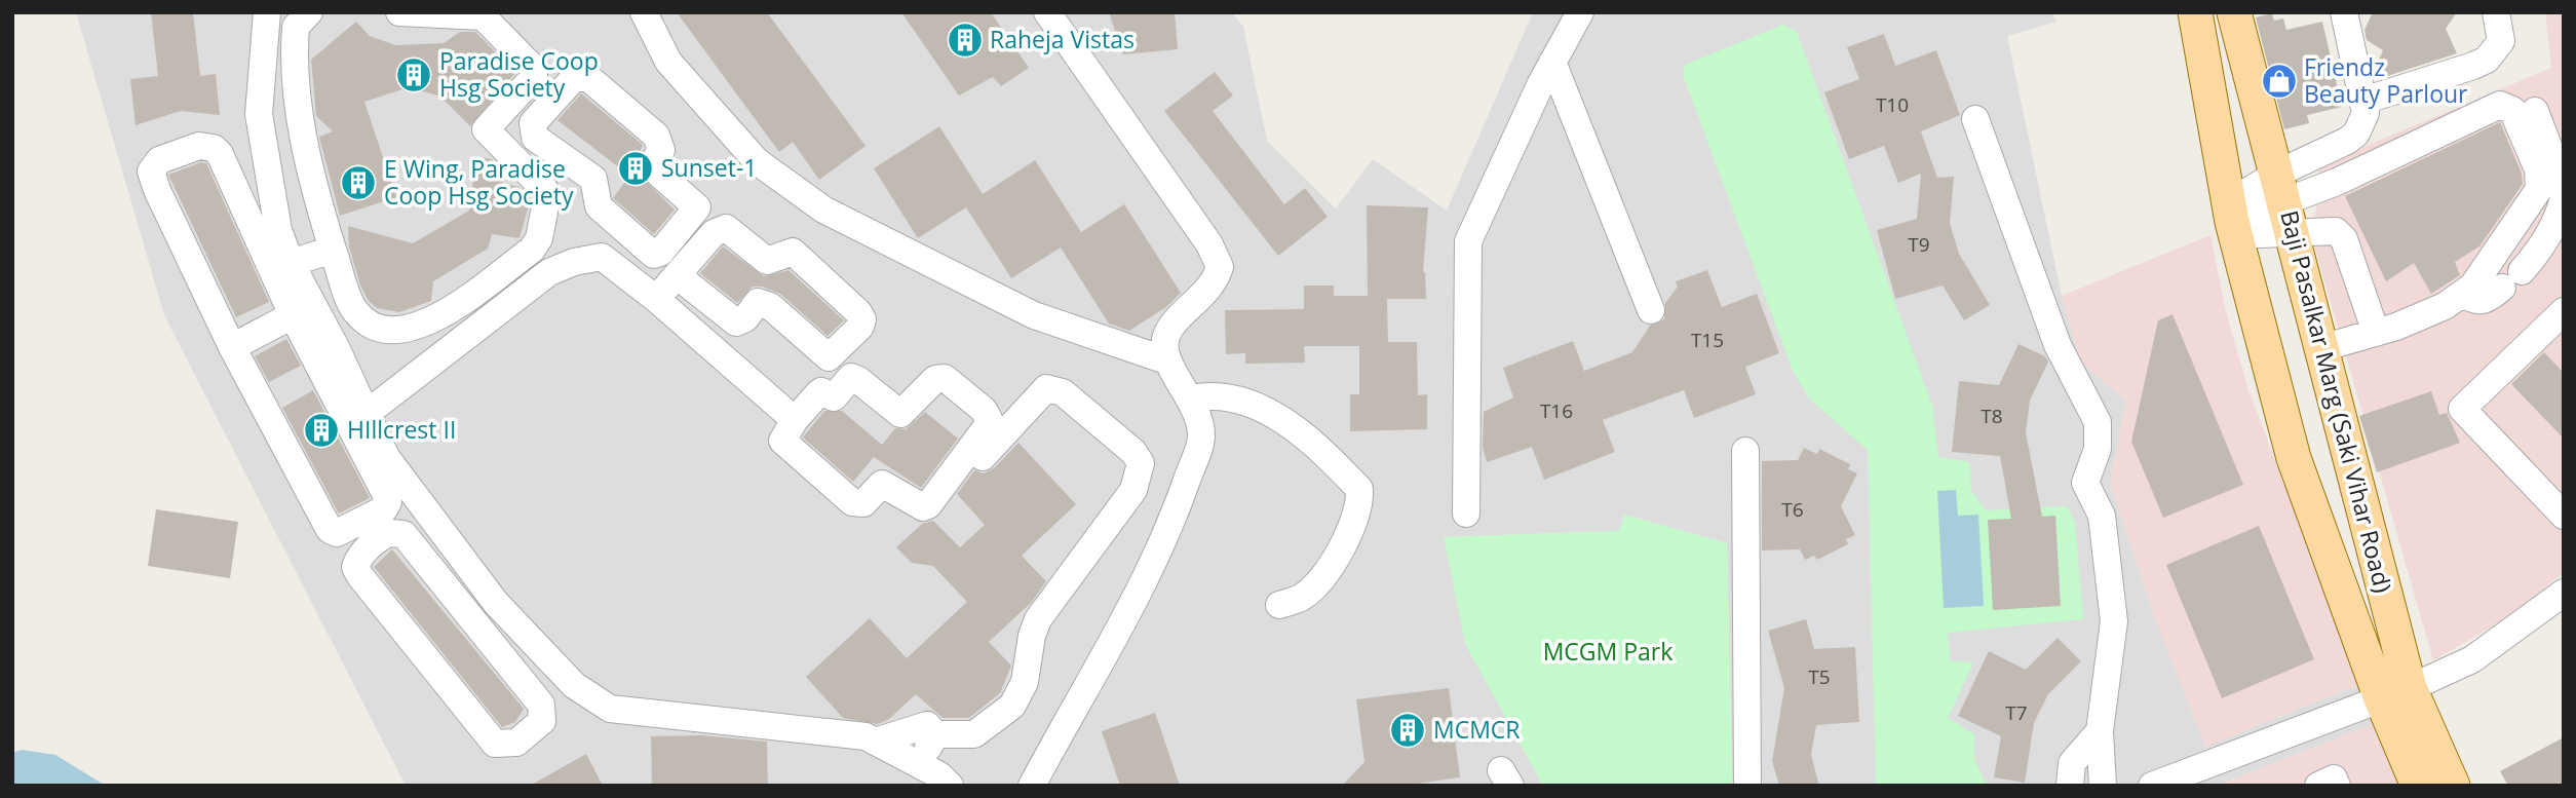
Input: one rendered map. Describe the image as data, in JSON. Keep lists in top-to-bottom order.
{
  "streets": {
    "main road": ["Baji Pasalkar Marg (Saki Vihar Road)"]
  },
  "parks": ["MCGM Park"],
  "places": {
    "building": [
      "Raheja Vistas",
      "Paradise Coop Hsg Society",
      "Sunset-1",
      "E Wing, Paradise Coop Hsg Society",
      "HIllcrest II",
      "MCMCR"
    ],
    "shop": ["Friendz Beauty Parlour"]
  },
  "house_numbers": [
    "T10",
    "T9",
    "T15",
    "T16",
    "T8",
    "T6",
    "T5",
    "T7"
  ]
}
